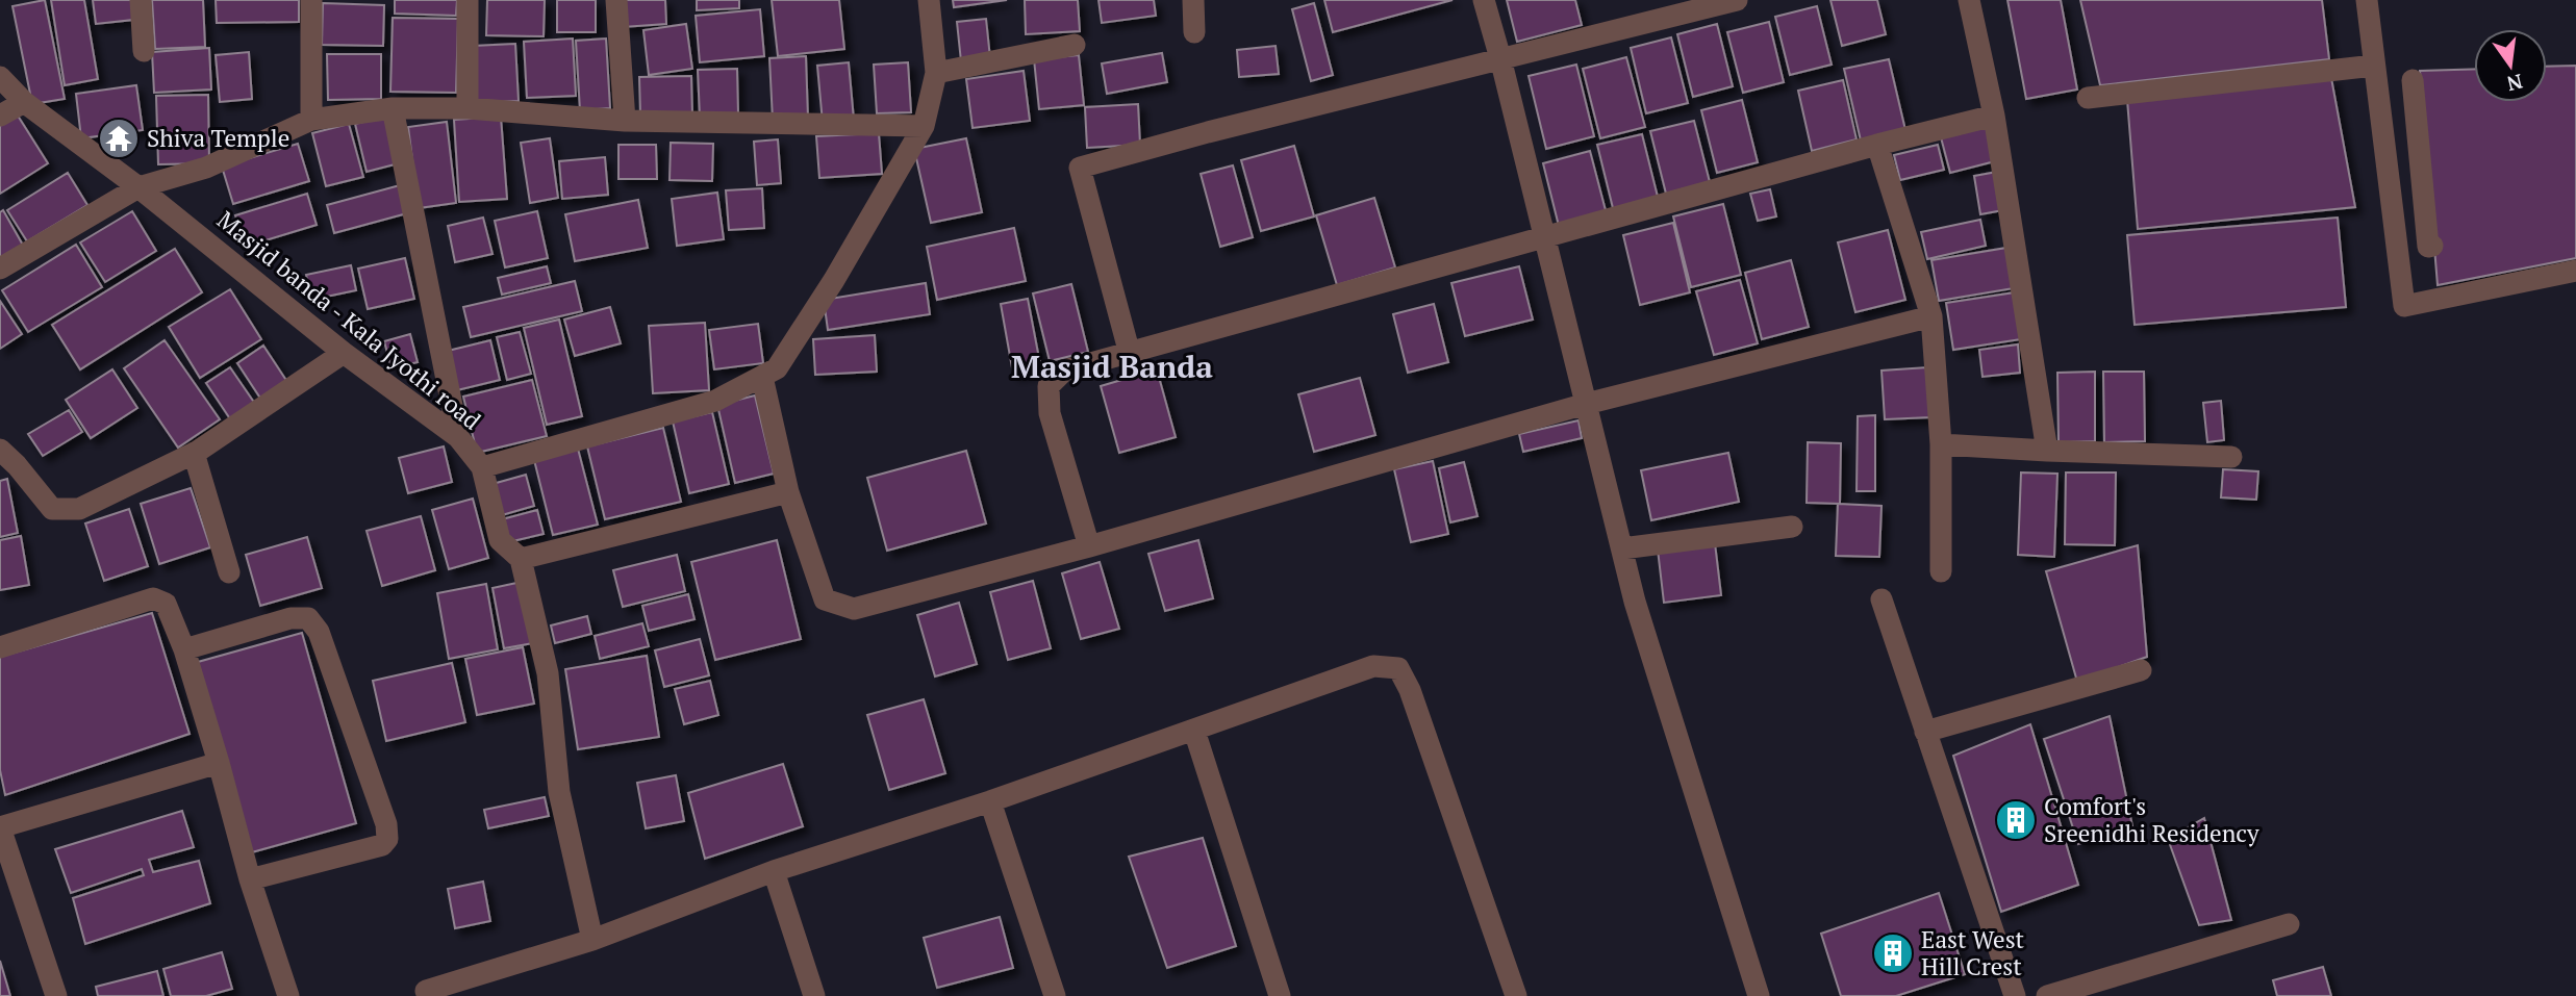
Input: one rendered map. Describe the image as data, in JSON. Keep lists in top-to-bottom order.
{
  "streets": {
    "street": ["Masjid banda - Kala Jyothi road"]
  },
  "districts": ["Masjid Banda"],
  "places": {
    "temple": ["Shiva Temple"],
    "building": ["Comfort's Sreenidhi Residency", "East West Hill Crest"]
  },
  "north": "bottom"
}
